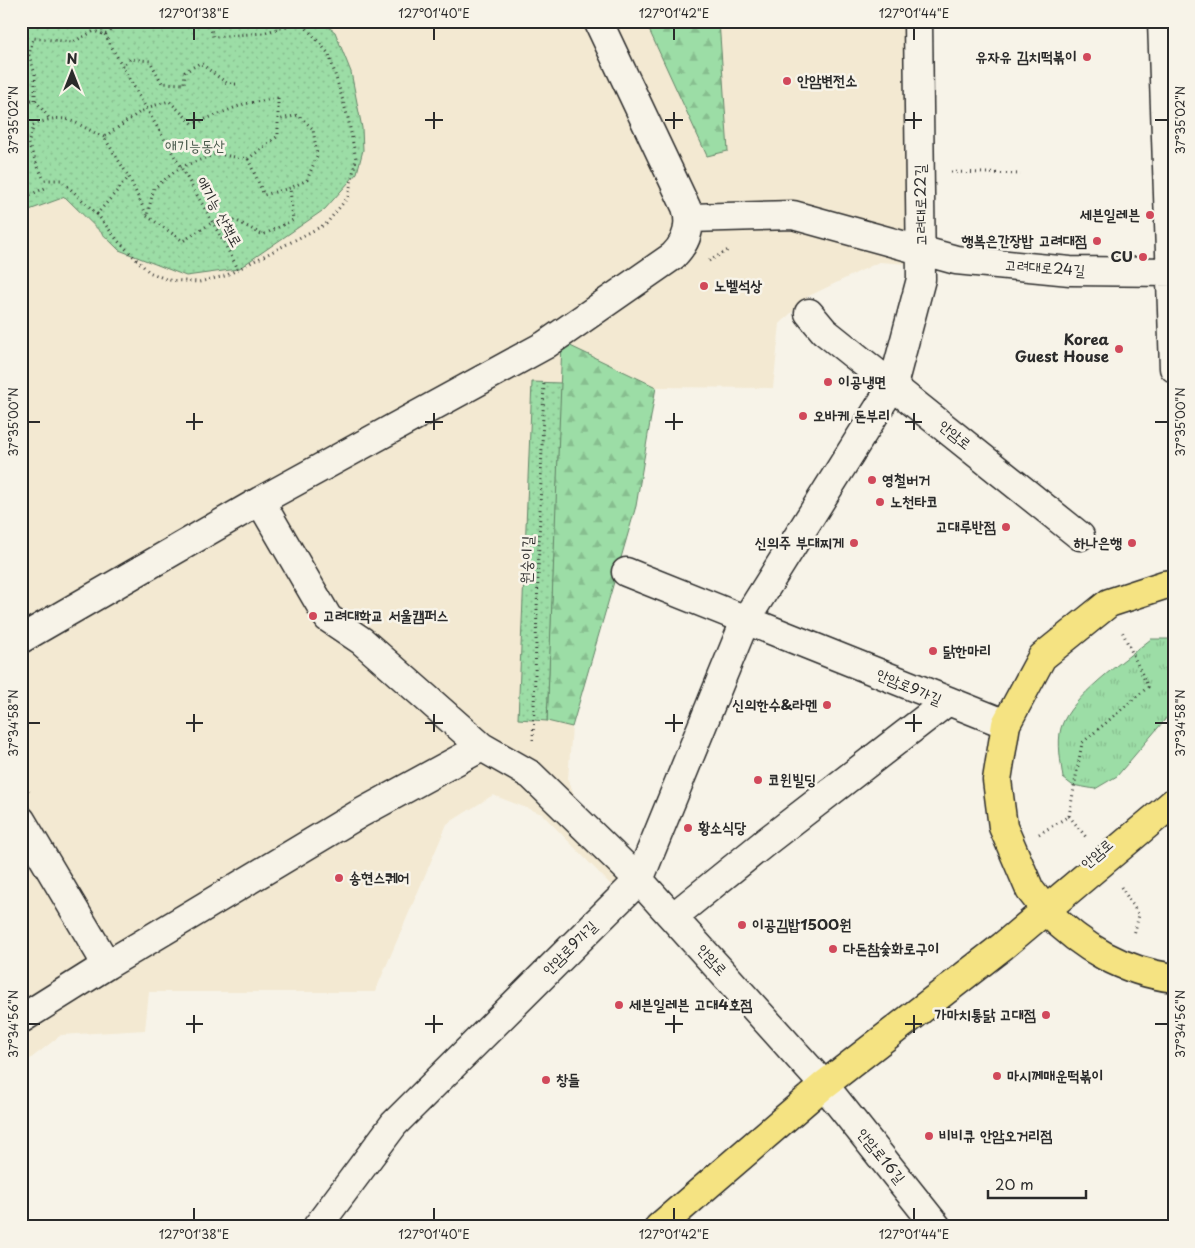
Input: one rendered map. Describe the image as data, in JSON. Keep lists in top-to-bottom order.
{
  "streets": {
    "main road": ["안암로"],
    "street": [
      "고려대로22길",
      "고려대로24길",
      "안암로9가길",
      "안암로16길"
    ],
    "path": ["애기능 산책로", "원숭이길"]
  },
  "crossings": [
    ["고려대로22길", "고려대로24길"],
    ["고려대로22길", "안암로"],
    ["고려대로22길", "안암로9가길"],
    ["안암로", "원숭이길"],
    ["안암로", "안암로9가길"],
    ["안암로", "안암로16길"]
  ],
  "parks": ["애기능동산"],
  "places": [
    "유자유 김치떡볶이",
    "안암변전소",
    "세븐일레븐",
    "행복은간장밥 고려대점",
    "CU",
    "노벨석상",
    "Korea Guest House",
    "이공냉면",
    "오바케 돈부리",
    "영철버거",
    "노천타코",
    "고대루반점",
    "신의주 부대찌게",
    "하나은행",
    "고려대학교 서울캠퍼스",
    "닭한마리",
    "신의한수&라멘",
    "코윈빌딩",
    "황소식당",
    "송현스퀘어",
    "이공김밥1500원",
    "다돈참숯화로구이",
    "세븐일레븐 고대4호점",
    "가마치통닭 고대점",
    "마시께매운떡볶이",
    "창들",
    "비비큐 안암오거리점"
  ],
  "scale_bar": "20 m",
  "north": "top",
  "coordinates": [
    "127°01'38\"E",
    "127°01'40\"E",
    "127°01'42\"E",
    "127°01'44\"E",
    "37°35'02\"N",
    "37°35'00\"N",
    "37°34'58\"N",
    "37°34'56\"N"
  ]
}
